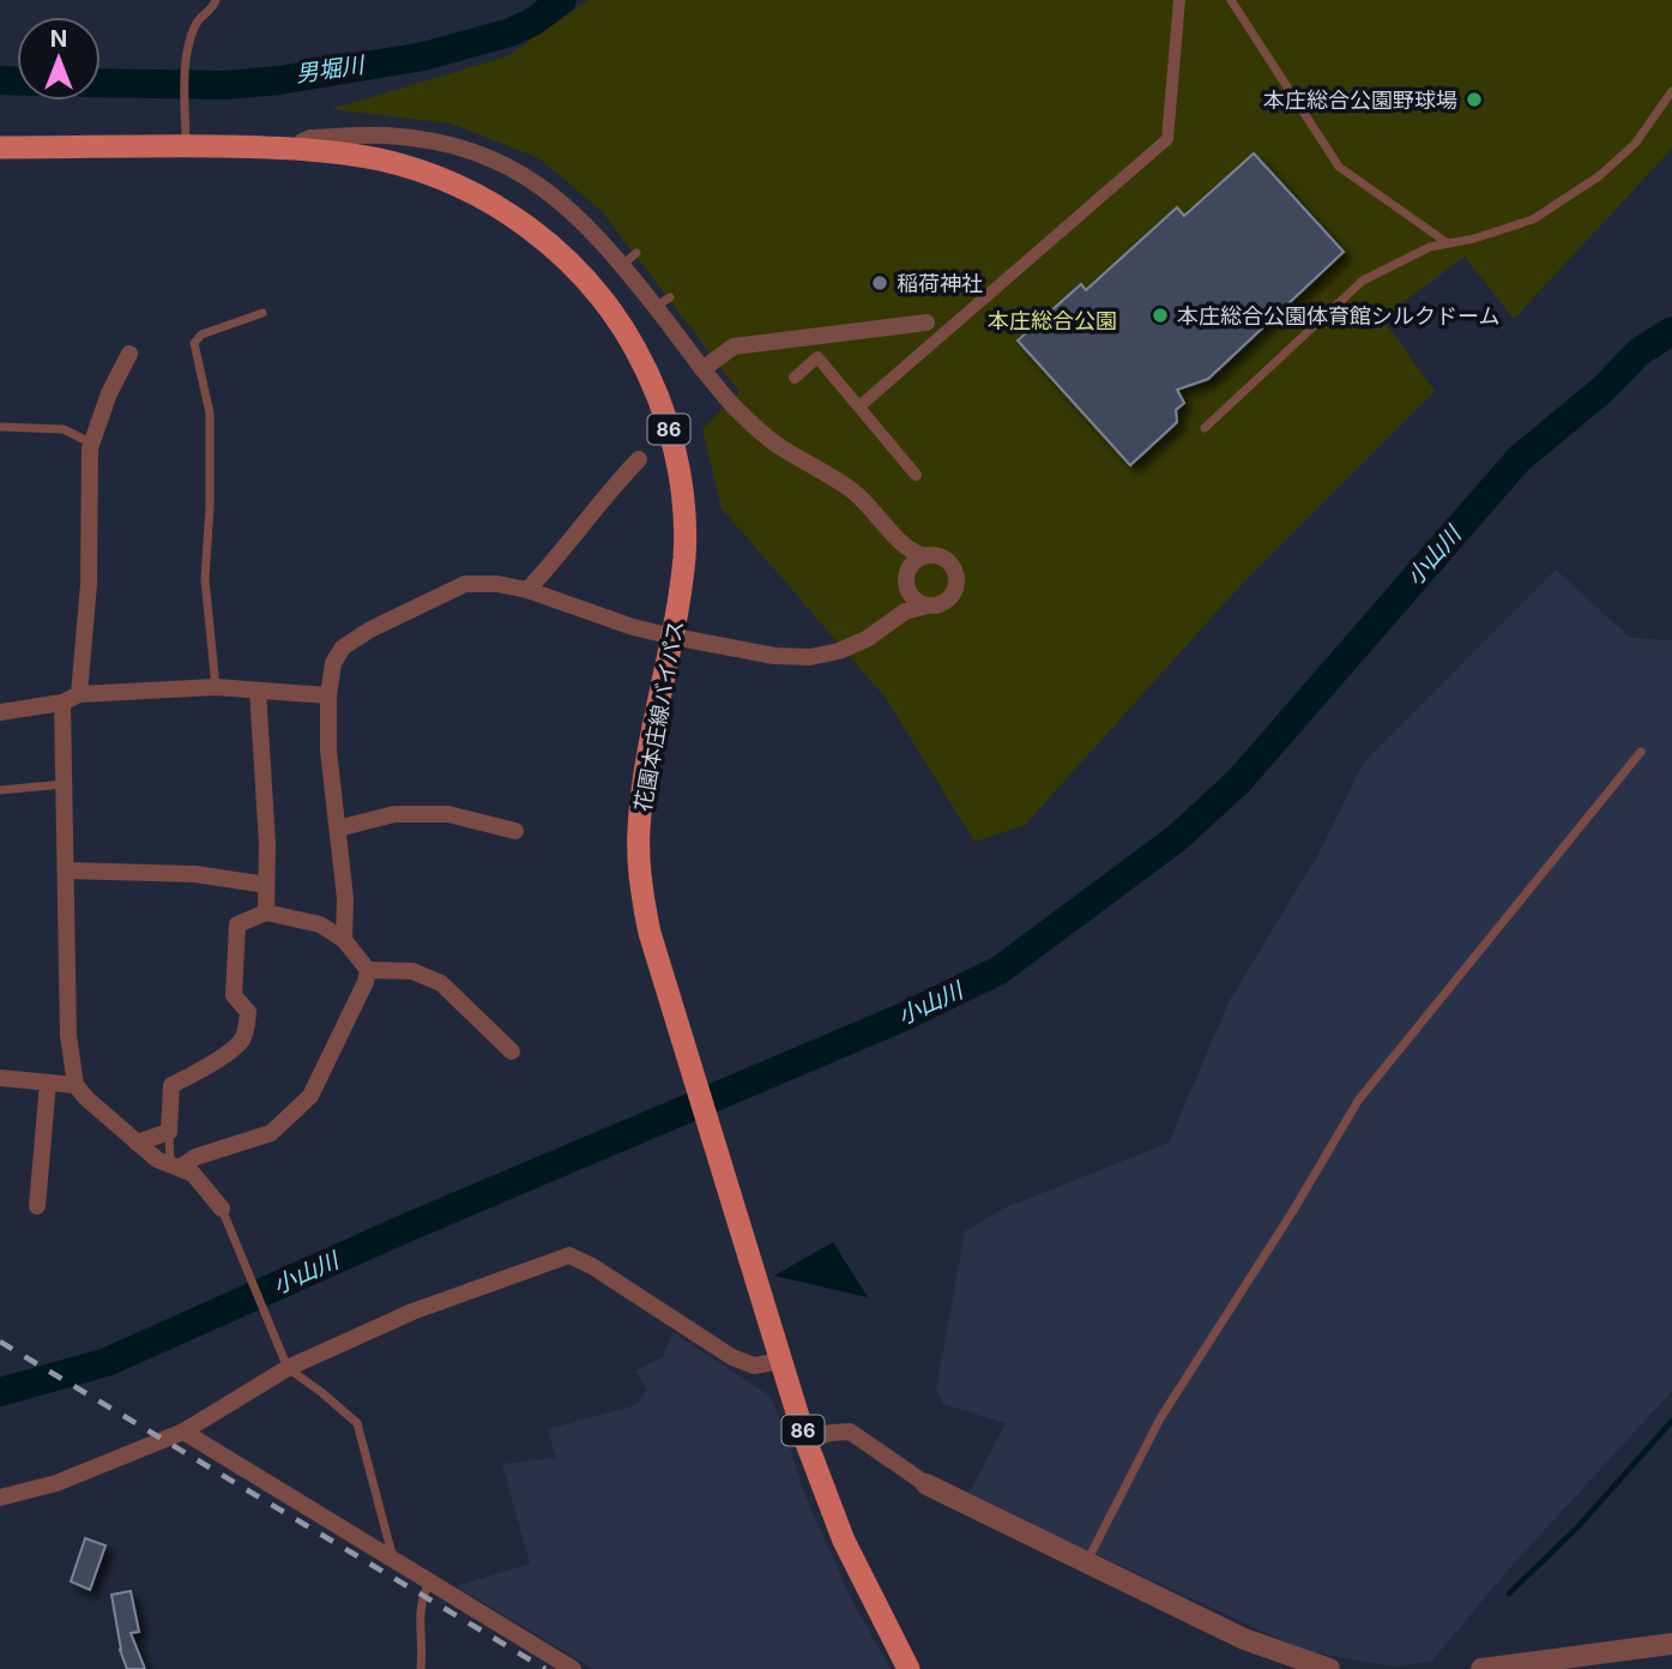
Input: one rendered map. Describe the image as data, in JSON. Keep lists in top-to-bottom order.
{
  "streets": {
    "main road": ["86", "花園本庄線バイパス"]
  },
  "water": ["男堀川", "小山川"],
  "parks": ["本庄総合公園"],
  "places": ["本庄総合公園野球場", "稲荷神社", "本庄総合公園体育館シルクドーム"],
  "north": "top"
}
